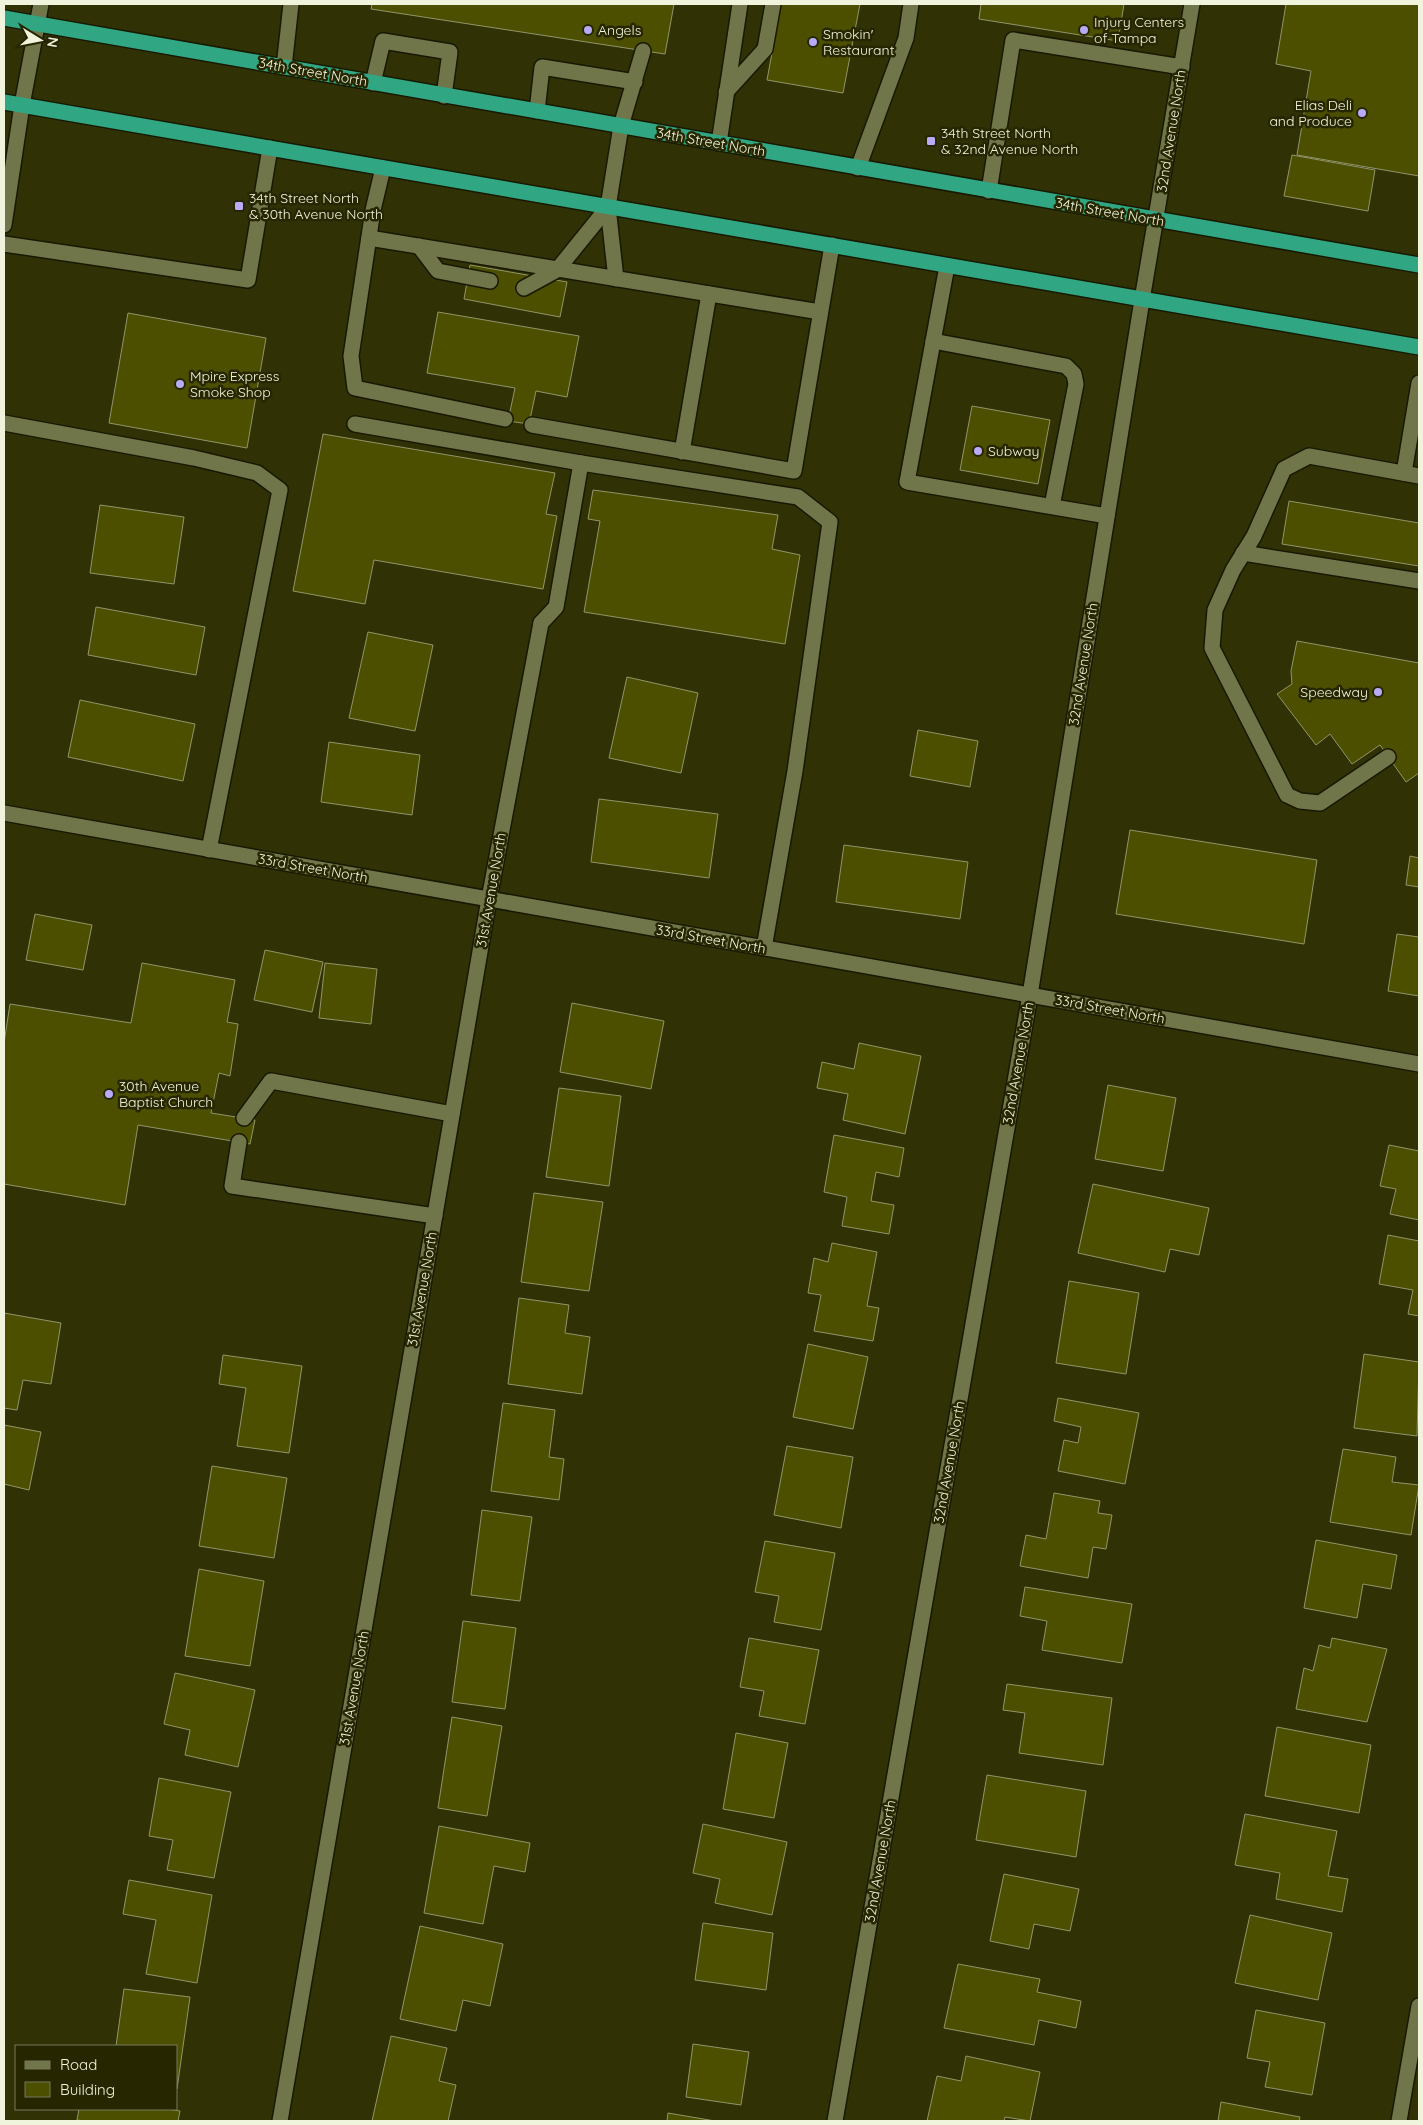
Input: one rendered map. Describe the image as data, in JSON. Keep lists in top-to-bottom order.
{
  "streets": {
    "highway": ["34th Street North"],
    "street": ["32nd Avenue North", "33rd Street North", "31st Avenue North"]
  },
  "crossings": [
    ["34th Street North", "32nd Avenue North"],
    ["32nd Avenue North", "33rd Street North"],
    ["33rd Street North", "31st Avenue North"]
  ],
  "places": {
    "other": [
      "Angels",
      "Injury Centers of Tampa",
      "Smokin' Restaurant",
      "Elias Deli and Produce",
      "Mpire Express Smoke Shop",
      "Subway",
      "Speedway",
      "30th Avenue Baptist Church"
    ],
    "transit": ["34th Street North & 32nd Avenue North", "34th Street North & 30th Avenue North"]
  },
  "legend": ["Road", "Building"],
  "north": "right"
}
